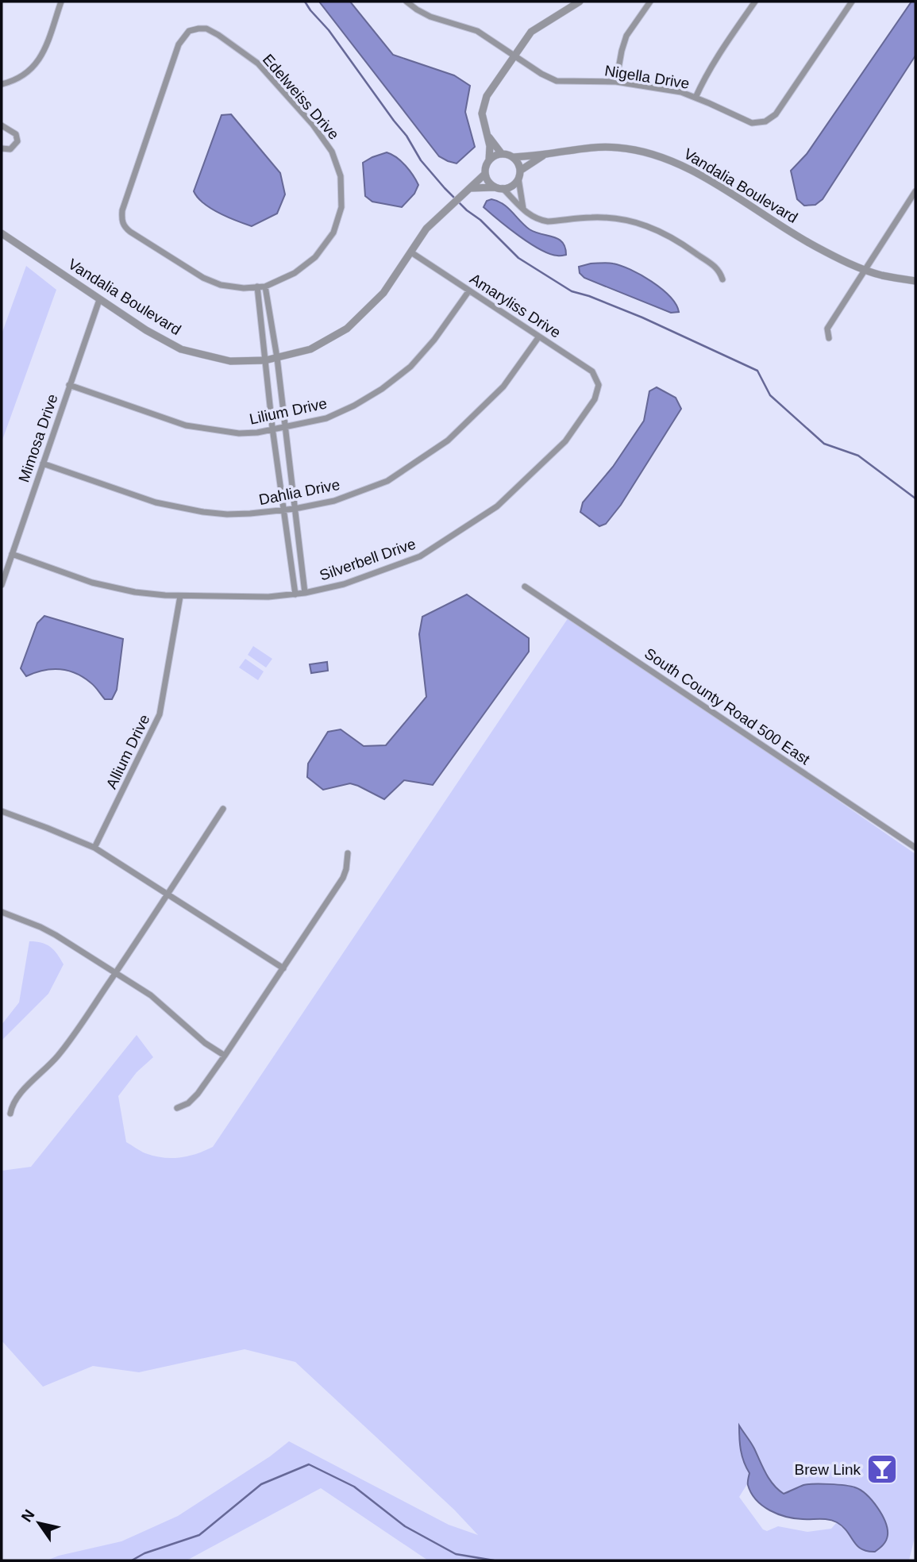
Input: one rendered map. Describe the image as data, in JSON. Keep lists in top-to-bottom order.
{
  "streets": {
    "street": [
      "Nigella Drive",
      "Edelweiss Drive",
      "Vandalia Boulevard",
      "Amaryliss Drive",
      "Lilium Drive",
      "Mimosa Drive",
      "Dahlia Drive",
      "Silverbell Drive",
      "South County Road 500 East",
      "Allium Drive"
    ]
  },
  "crossings": [
    ["Vandalia Boulevard", "Amaryliss Drive"],
    ["Vandalia Boulevard", "Mimosa Drive"],
    ["Amaryliss Drive", "Lilium Drive"],
    ["Amaryliss Drive", "Dahlia Drive"],
    ["Amaryliss Drive", "Silverbell Drive"],
    ["Lilium Drive", "Mimosa Drive"],
    ["Mimosa Drive", "Dahlia Drive"],
    ["Mimosa Drive", "Silverbell Drive"],
    ["Silverbell Drive", "Allium Drive"]
  ],
  "places": {
    "bar": ["Brew Link"]
  },
  "north": "top left"
}
